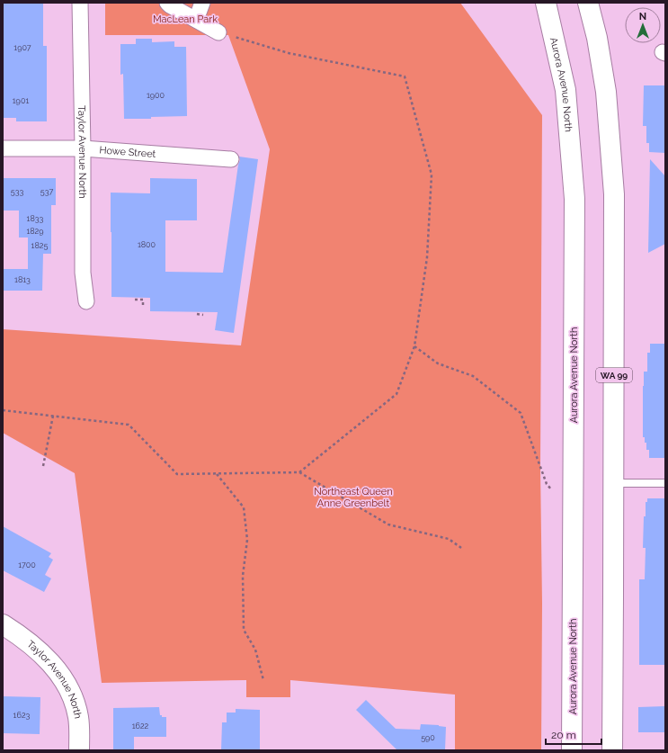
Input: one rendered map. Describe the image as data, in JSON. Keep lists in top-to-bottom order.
{
  "streets": {
    "main road": ["Aurora Avenue North", "Taylor Avenue North", "WA 99"],
    "street": ["Howe Street"]
  },
  "crossings": [
    ["Taylor Avenue North", "Howe Street"]
  ],
  "parks": ["MacLean Park", "Northeast Queen Anne Greenbelt"],
  "house_numbers": [
    "1907",
    "1900",
    "1901",
    "533",
    "537",
    "1833",
    "1829",
    "1800",
    "1825",
    "1813",
    "1700",
    "1623",
    "1622",
    "590"
  ],
  "scale_bar": "20 m",
  "north": "top"
}
